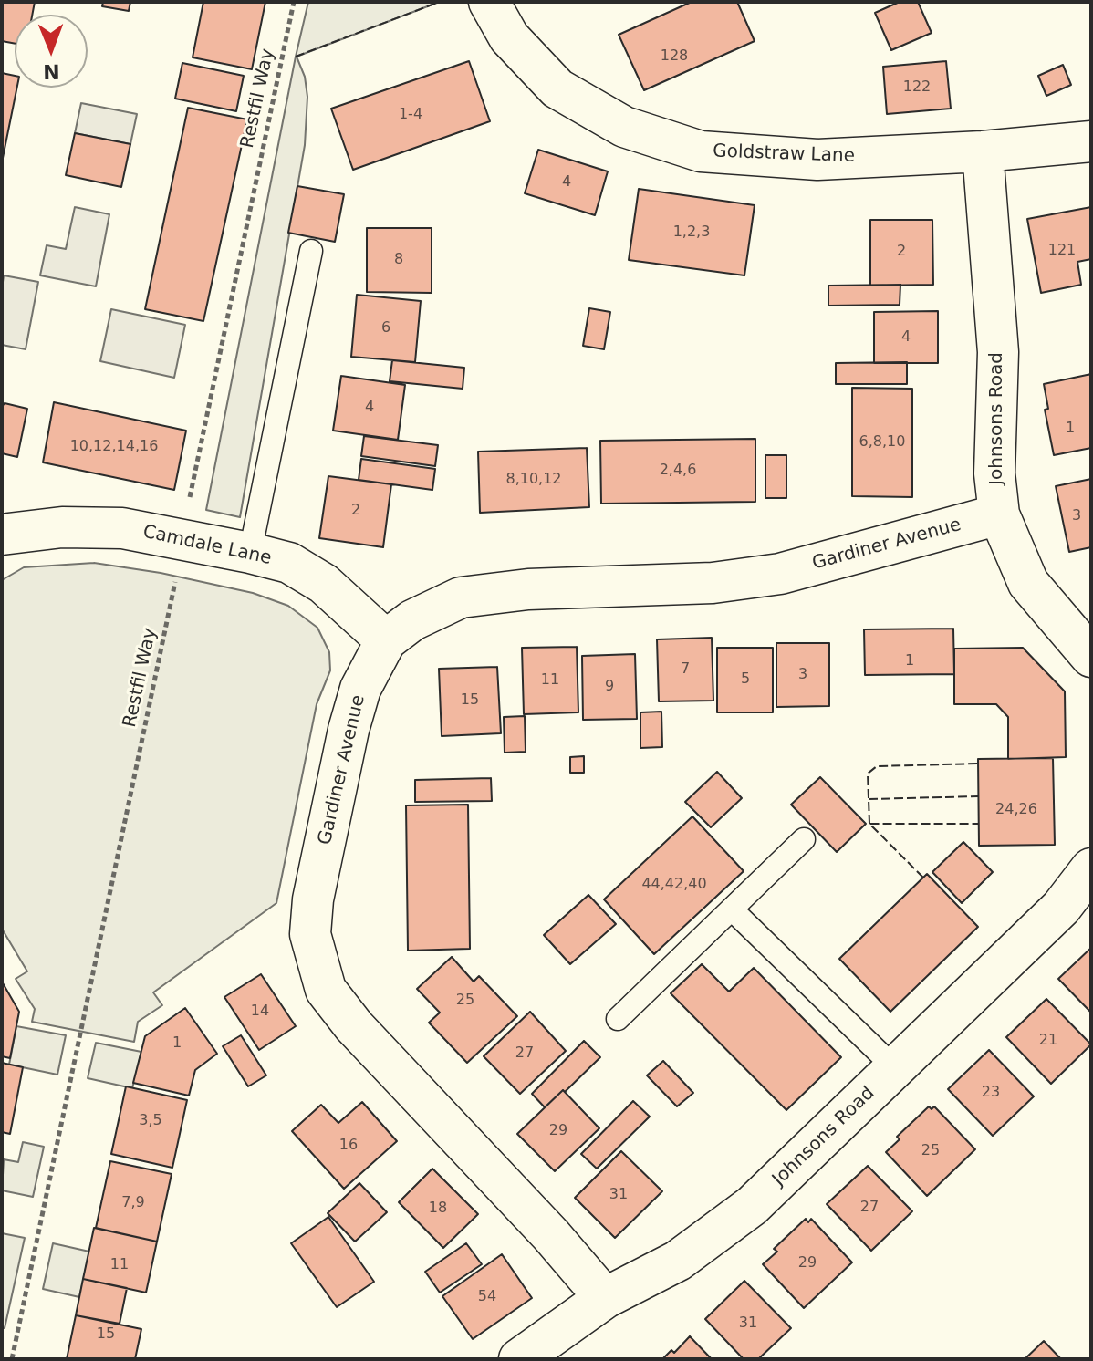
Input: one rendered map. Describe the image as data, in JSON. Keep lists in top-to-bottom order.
{
  "streets": {
    "street": [
      "Goldstraw Lane",
      "Johnsons Road",
      "Gardiner Avenue",
      "Camdale Lane"
    ],
    "path": ["Restfil Way"]
  },
  "crossings": [
    ["Restfil Way", "Camdale Lane"],
    ["Goldstraw Lane", "Johnsons Road"],
    ["Johnsons Road", "Gardiner Avenue"],
    ["Gardiner Avenue", "Camdale Lane"]
  ],
  "house_numbers": [
    "128",
    "122",
    "1-4",
    "4",
    "1,2,3",
    "121",
    "2",
    "8",
    "6",
    "4",
    "4",
    "1",
    "6,8,10",
    "10,12,14,16",
    "2,4,6",
    "8,10,12",
    "2",
    "3",
    "1",
    "7",
    "3",
    "5",
    "11",
    "9",
    "15",
    "24,26",
    "44,42,40",
    "25",
    "14",
    "21",
    "1",
    "27",
    "23",
    "3,5",
    "29",
    "16",
    "25",
    "31",
    "7,9",
    "27",
    "18",
    "29",
    "11",
    "54",
    "31",
    "15"
  ],
  "north": "bottom"
}
